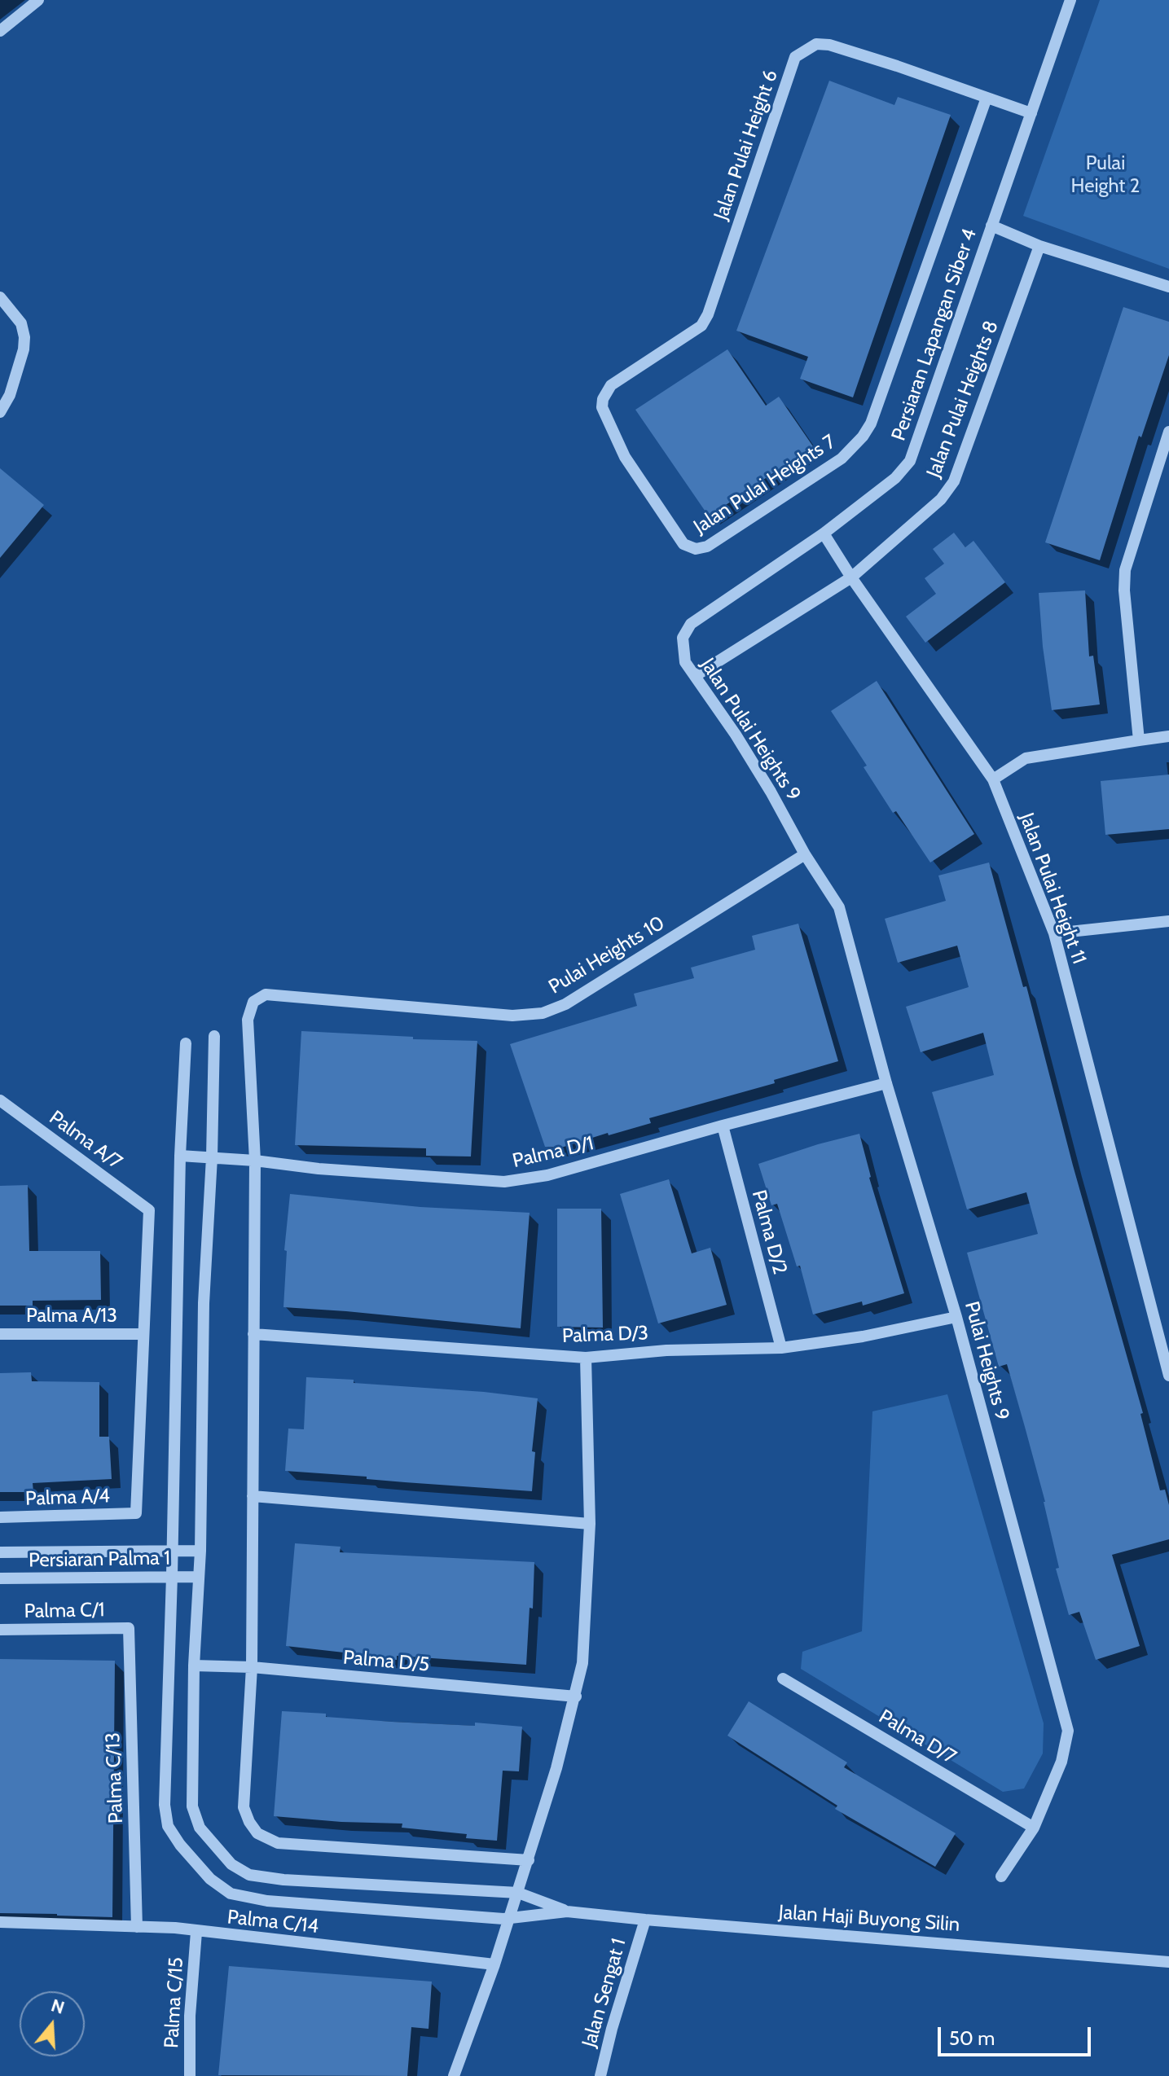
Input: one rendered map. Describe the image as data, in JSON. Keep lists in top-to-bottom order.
{
  "streets": {
    "street": [
      "Jalan Pulai Height 6",
      "Persiaran Lapangan Siber 4",
      "Jalan Pulai Heights 8",
      "Jalan Pulai Heights 7",
      "Jalan Pulai Heights 9",
      "Jalan Pulai Height 11",
      "Pulai Heights 10",
      "Palma A/7",
      "Palma D/1",
      "Palma D/2",
      "Palma A/13",
      "Palma D/3",
      "Pulai Heights 9",
      "Palma A/4",
      "Persiaran Palma 1",
      "Palma C/1",
      "Palma D/5",
      "Palma D/7",
      "Palma C/13",
      "Jalan Haji Buyong Silin",
      "Palma C/14",
      "Jalan Sengat 1",
      "Palma C/15"
    ]
  },
  "crossings": [
    ["Jalan Pulai Height 6", "Persiaran Lapangan Siber 4"],
    ["Jalan Pulai Height 6", "Jalan Pulai Heights 7"],
    ["Persiaran Lapangan Siber 4", "Jalan Pulai Heights 9"],
    ["Persiaran Lapangan Siber 4", "Jalan Pulai Height 11"],
    ["Jalan Pulai Heights 8", "Jalan Pulai Heights 9"],
    ["Jalan Pulai Heights 8", "Jalan Pulai Height 11"],
    ["Jalan Pulai Heights 9", "Pulai Heights 10"],
    ["Jalan Pulai Heights 9", "Pulai Heights 9"],
    ["Pulai Heights 10", "Palma D/1"],
    ["Pulai Heights 10", "Pulai Heights 9"],
    ["Palma A/7", "Palma A/13"],
    ["Palma A/7", "Palma A/4"],
    ["Palma D/1", "Palma D/2"],
    ["Palma D/1", "Pulai Heights 9"],
    ["Palma D/2", "Palma D/3"],
    ["Palma A/13", "Palma A/4"],
    ["Palma D/3", "Pulai Heights 9"],
    ["Pulai Heights 9", "Palma D/7"],
    ["Palma C/1", "Palma C/13"],
    ["Palma C/13", "Palma C/14"],
    ["Jalan Haji Buyong Silin", "Jalan Sengat 1"],
    ["Palma C/14", "Palma C/15"]
  ],
  "parks": ["Pulai Height 2"],
  "scale_bar": "50 m",
  "north": "top"
}
